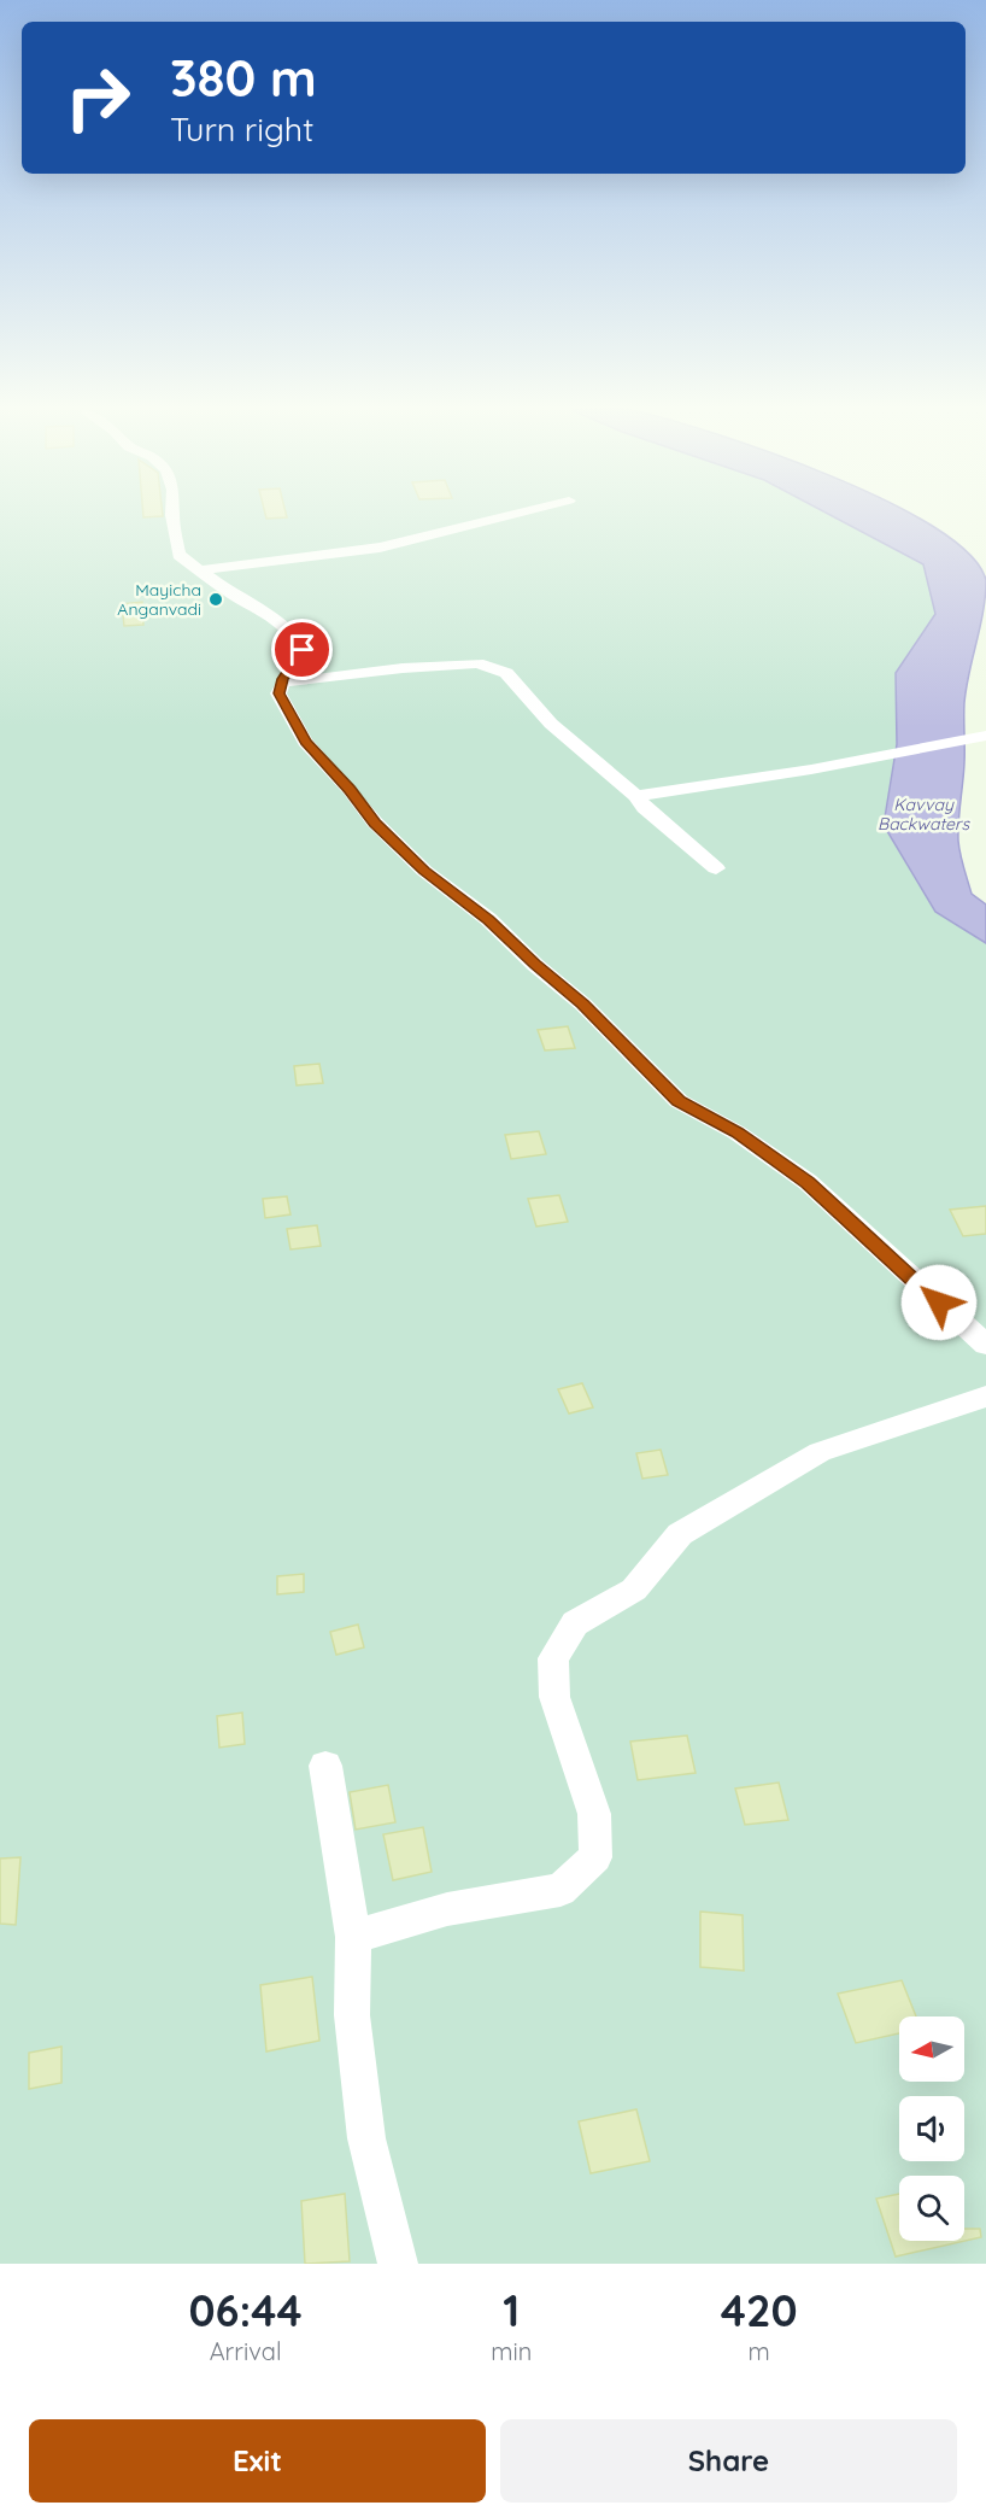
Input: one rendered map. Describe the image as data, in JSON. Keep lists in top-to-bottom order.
{
  "water": ["Kavvay Backwaters"],
  "places": ["Mayicha Anganvadi"],
  "north": "left",
  "page": {
    "turn": ["380 m", "Turn right"],
    "eta": [
      "06:44",
      "Arrival",
      "1",
      "min",
      "420",
      "m"
    ],
    "buttons": ["Exit", "Share"]
  }
}
